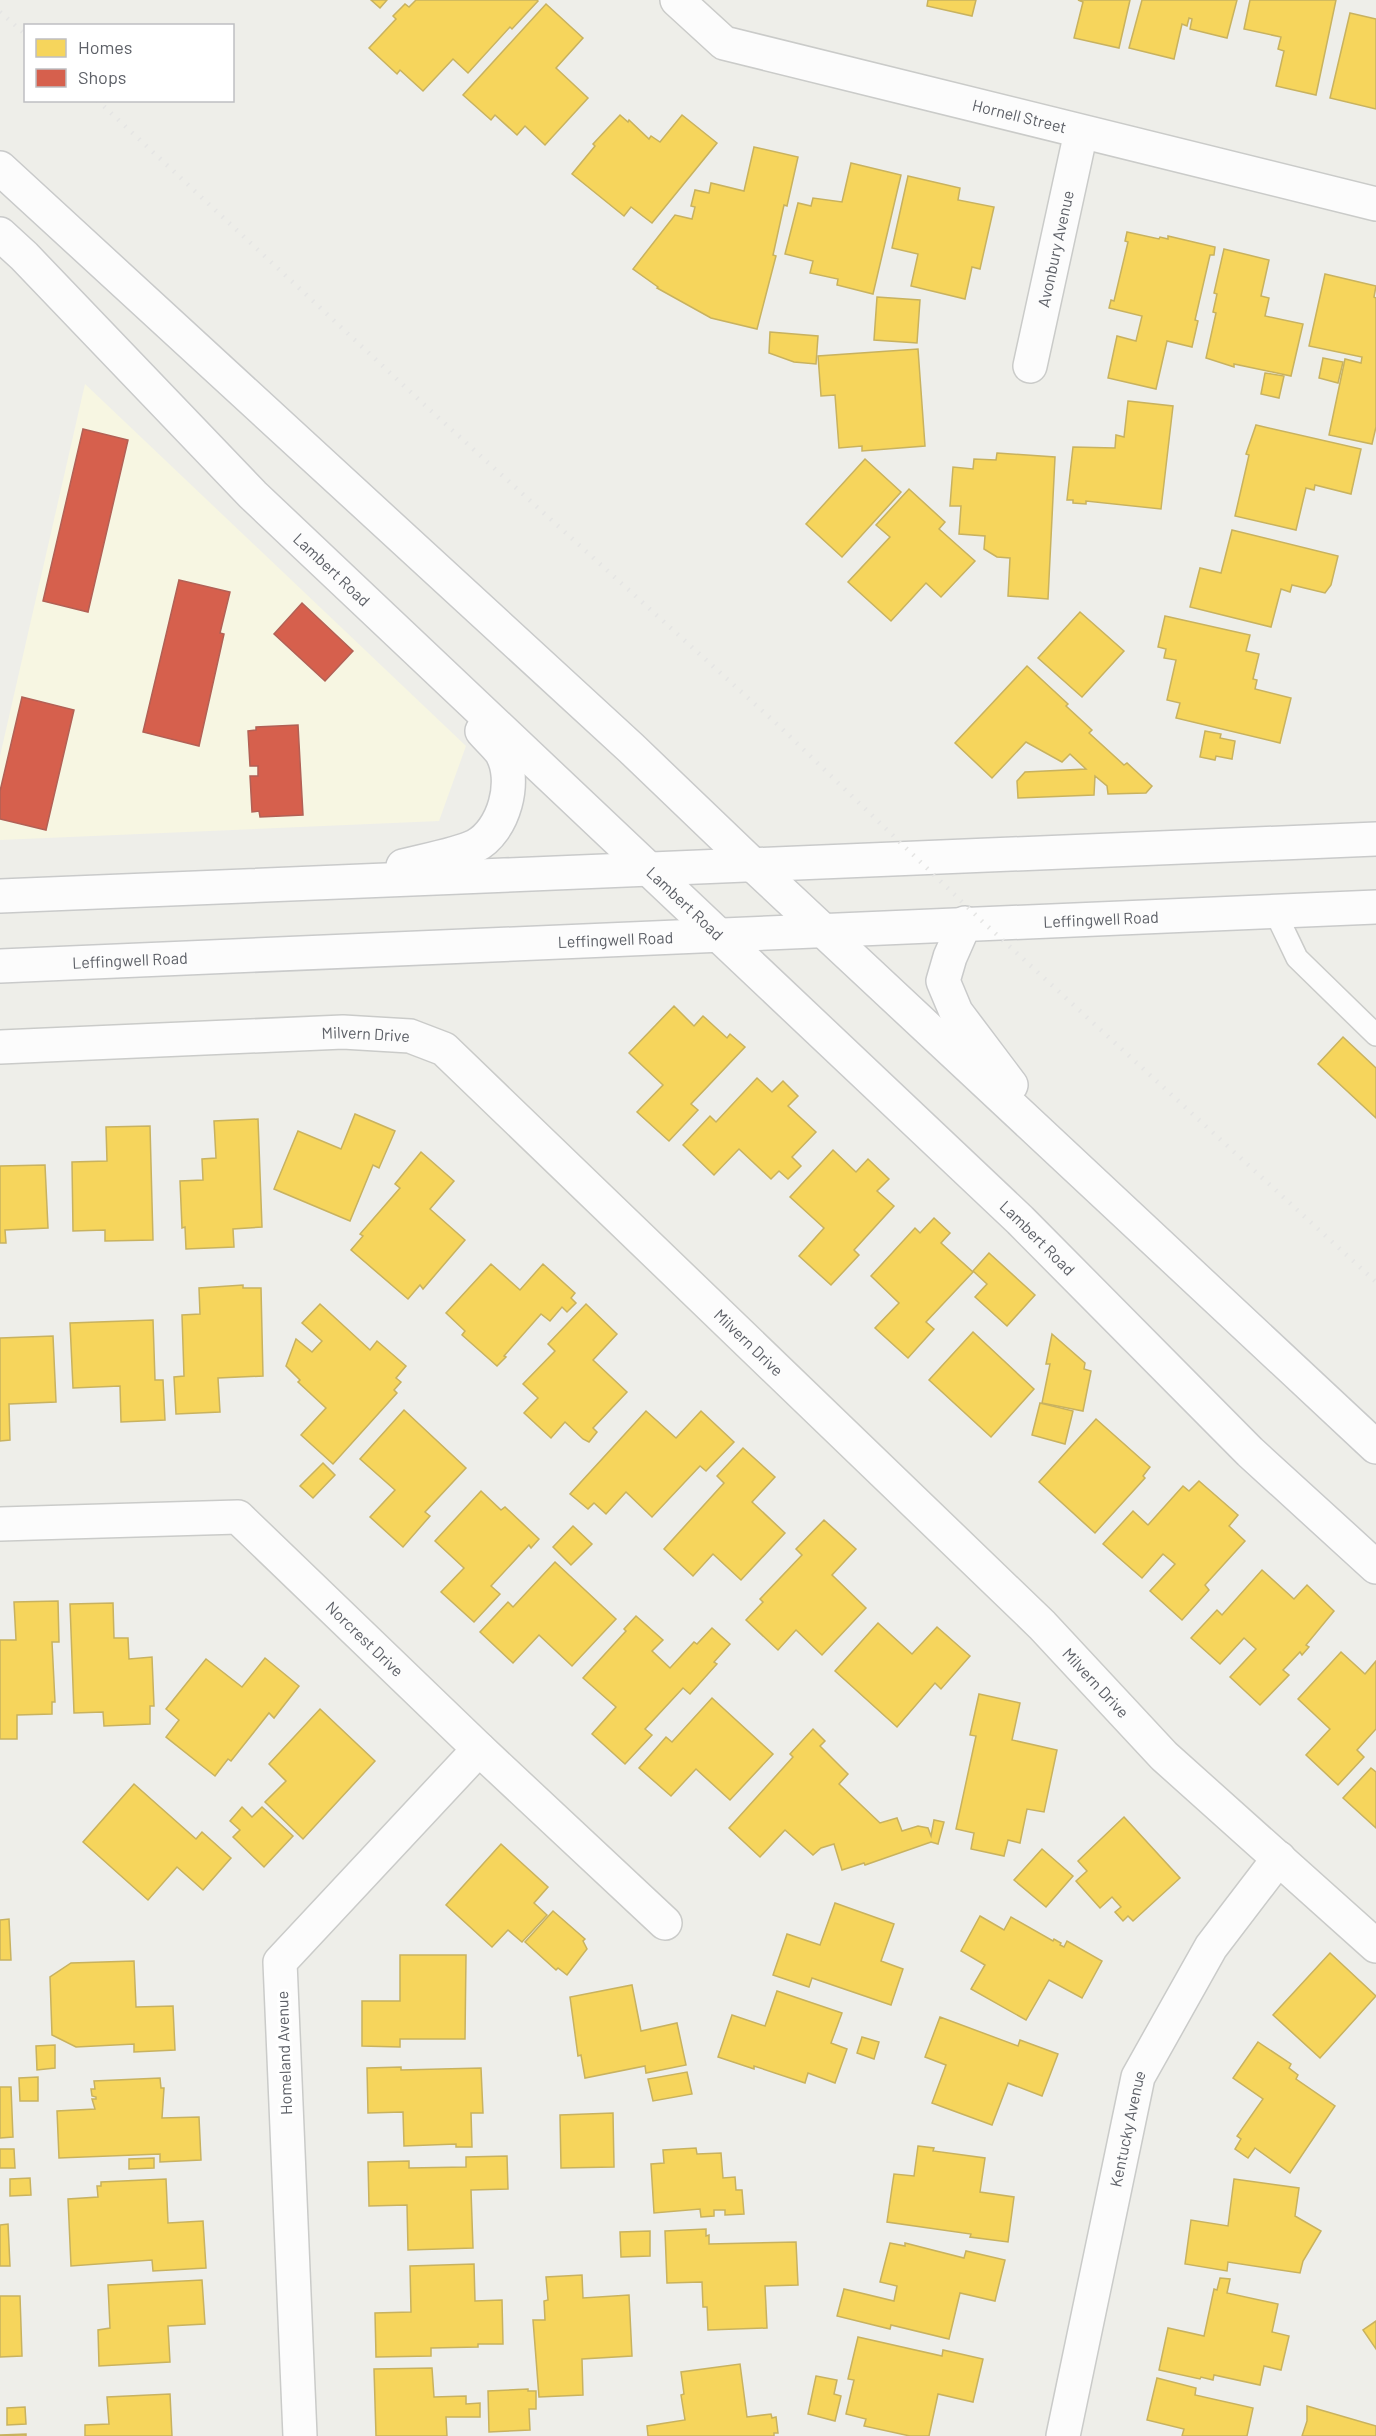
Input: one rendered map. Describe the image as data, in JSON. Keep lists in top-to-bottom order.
{
  "streets": {
    "main road": [
      "Hornell Street",
      "Avonbury Avenue",
      "Lambert Road",
      "Leffingwell Road",
      "Milvern Drive",
      "Norcrest Drive",
      "Homeland Avenue",
      "Kentucky Avenue"
    ]
  },
  "crossings": [
    ["Hornell Street", "Avonbury Avenue"],
    ["Lambert Road", "Leffingwell Road"],
    ["Milvern Drive", "Kentucky Avenue"],
    ["Norcrest Drive", "Homeland Avenue"]
  ],
  "legend": ["Homes", "Shops"]
}
